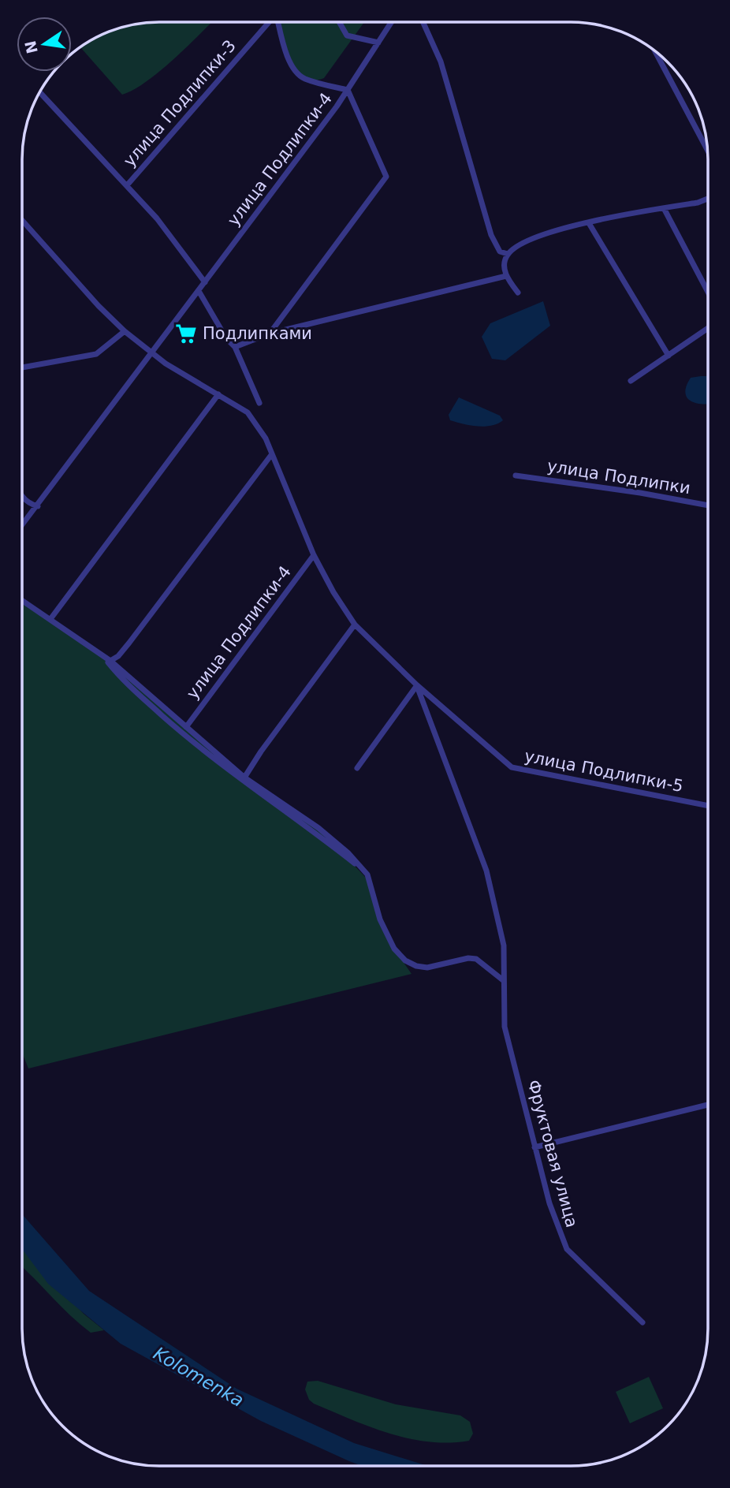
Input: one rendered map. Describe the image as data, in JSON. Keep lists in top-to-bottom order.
{
  "streets": {
    "street": [
      "улица Подлипки-3",
      "улица Подлипки-4",
      "улица Подлипки",
      "улица Подлипки-5",
      "Фруктовая улица"
    ]
  },
  "crossings": [
    ["улица Подлипки-3", "улица Подлипки-4"],
    ["улица Подлипки-5", "Фруктовая улица"]
  ],
  "water": ["Kolomenka"],
  "places": {
    "supermarket": ["Подлипками"]
  },
  "north": "left"
}
